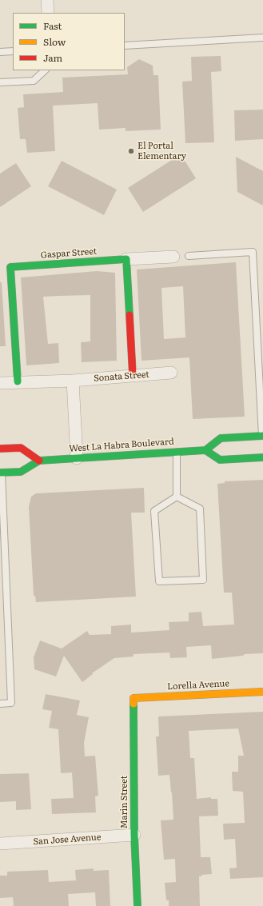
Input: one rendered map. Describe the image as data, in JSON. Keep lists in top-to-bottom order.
{
  "streets": {
    "street": [
      "Gaspar Street",
      "Sonata Street",
      "West La Habra Boulevard",
      "Lorella Avenue",
      "Marin Street",
      "San Jose Avenue"
    ]
  },
  "crossings": [
    ["Gaspar Street", "Sonata Street"],
    ["Lorella Avenue", "Marin Street"],
    ["Marin Street", "San Jose Avenue"]
  ],
  "places": ["El Portal Elementary"],
  "legend": ["Fast", "Slow", "Jam"]
}
